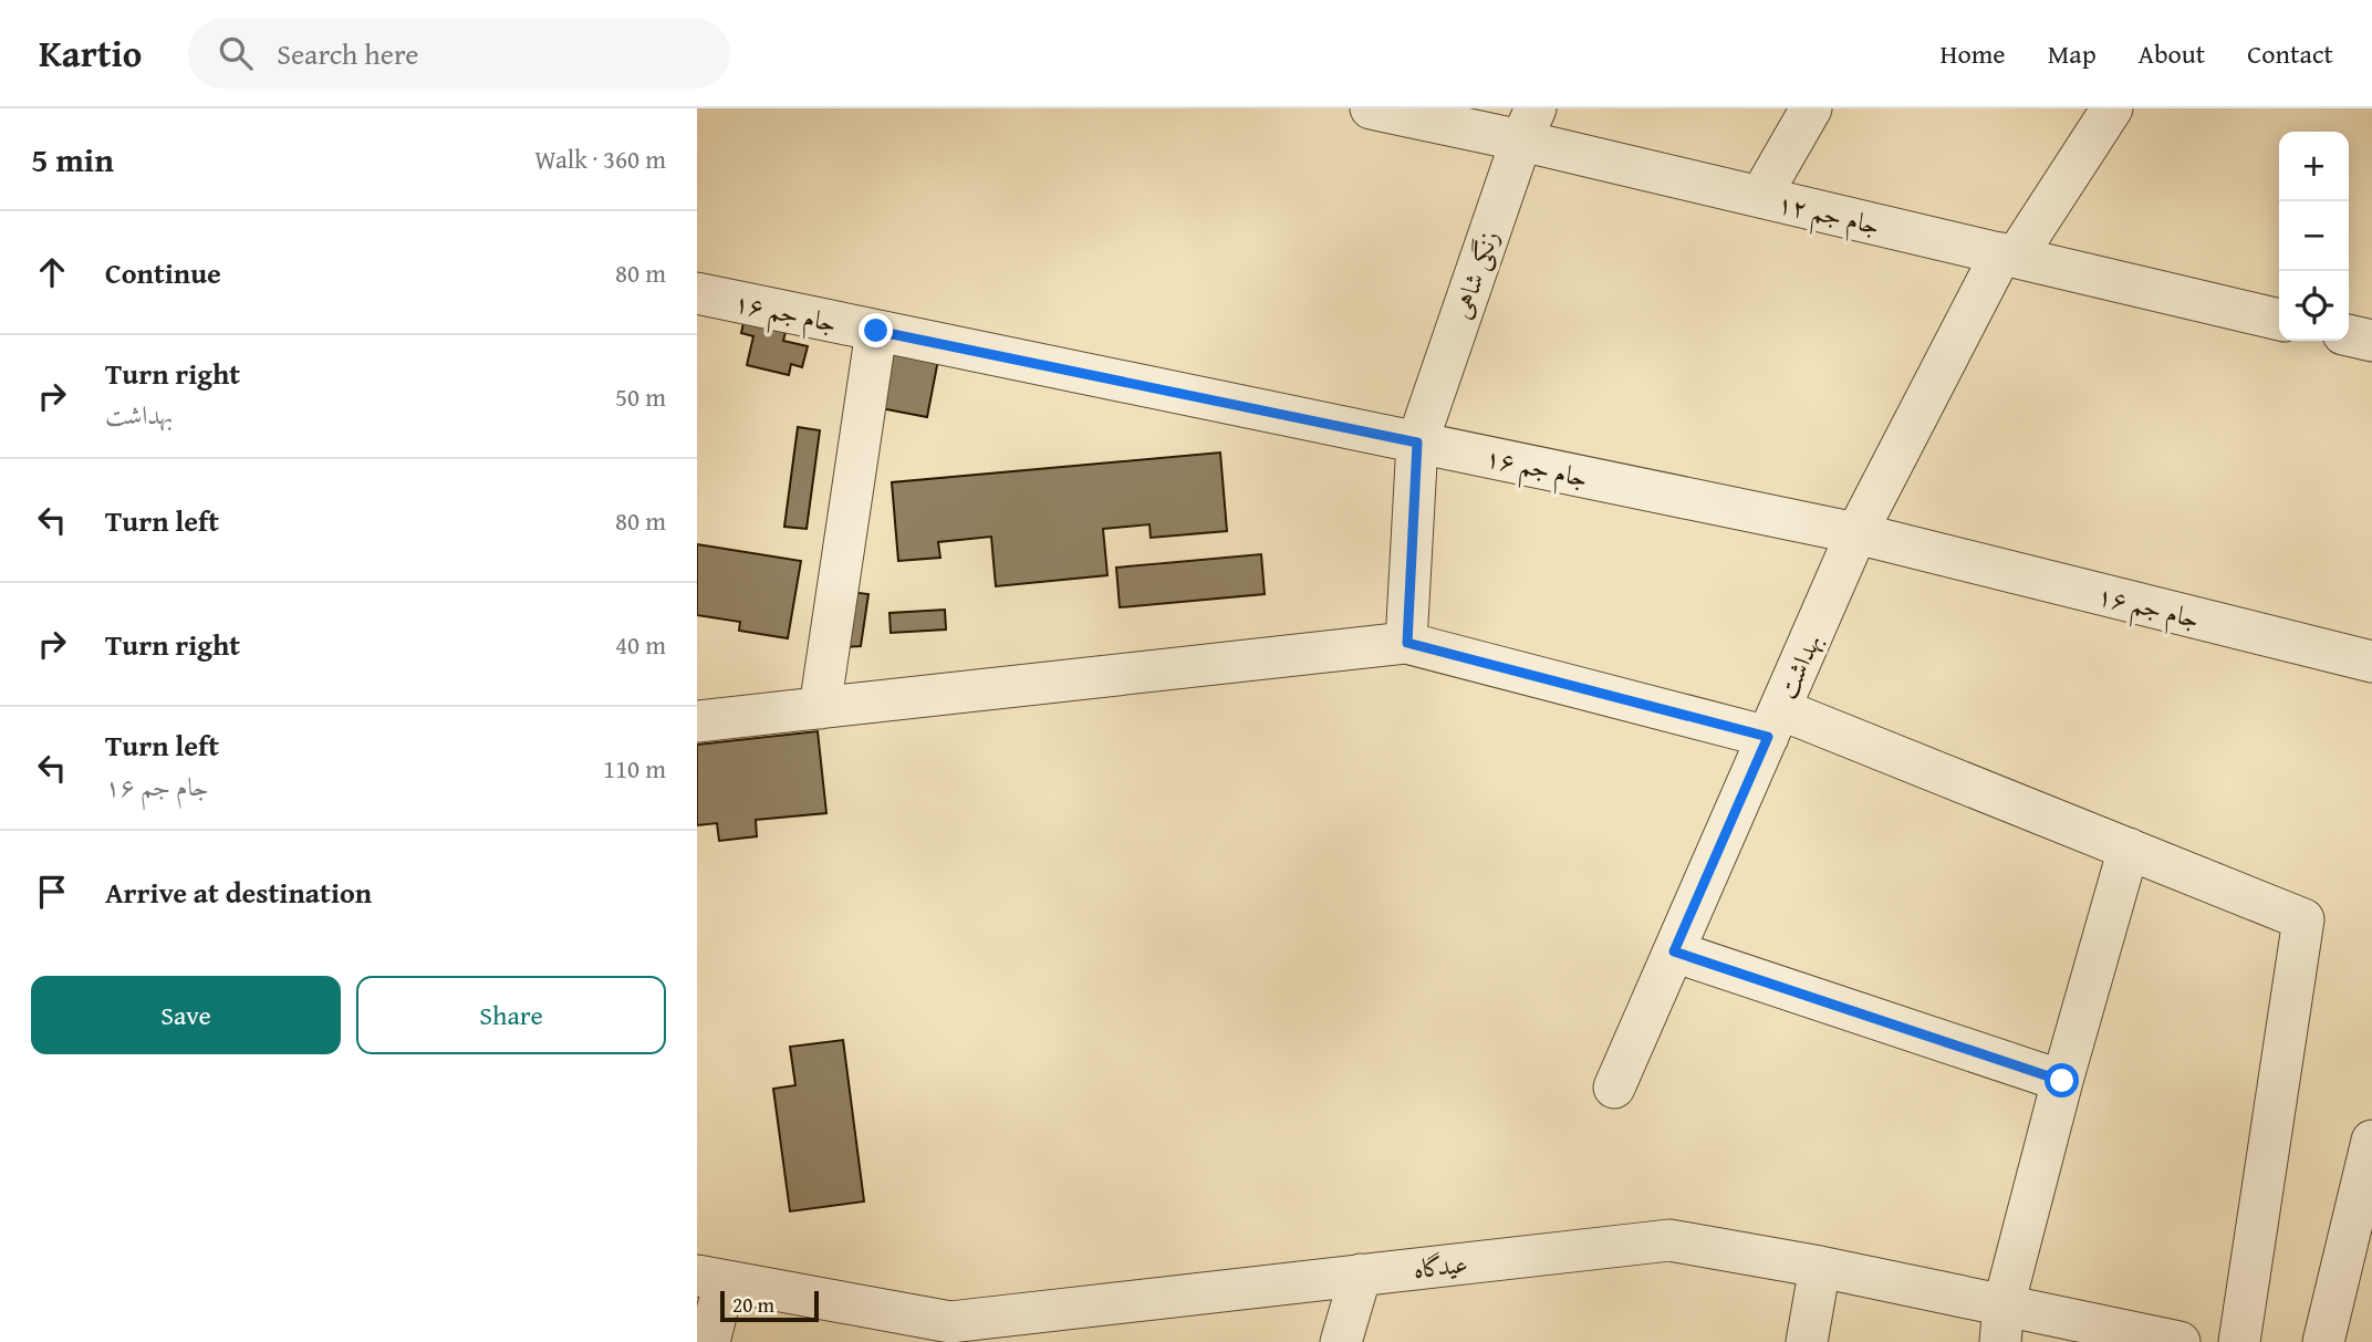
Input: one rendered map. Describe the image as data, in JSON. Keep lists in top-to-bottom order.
{
  "streets": {
    "street": [
      "جام جم ۱۲",
      "زنگی شاهی",
      "جام جم ۱۶",
      "بهداشت",
      "عیدگاه"
    ]
  },
  "crossings": [
    ["جام جم ۱۲", "زنگی شاهی"],
    ["جام جم ۱۲", "بهداشت"],
    ["زنگی شاهی", "جام جم ۱۶"],
    ["جام جم ۱۶", "بهداشت"]
  ],
  "scale_bar": "20 m",
  "page": {
    "header": "Kartio",
    "search": "Search here",
    "nav": [
      "Home",
      "Map",
      "About",
      "Contact"
    ],
    "heading": ["5 min", "Walk · 360 m"],
    "map_buttons": ["+", "−"],
    "list": [
      ["Continue", "80 m"],
      ["Turn right", "بهداشت", "50 m"],
      ["Turn left", "80 m"],
      ["Turn right", "40 m"],
      ["Turn left", "جام جم ۱۶", "110 m"],
      "Arrive at destination"
    ],
    "buttons": ["Save", "Share"],
    "scale": "20 m"
  }
}
